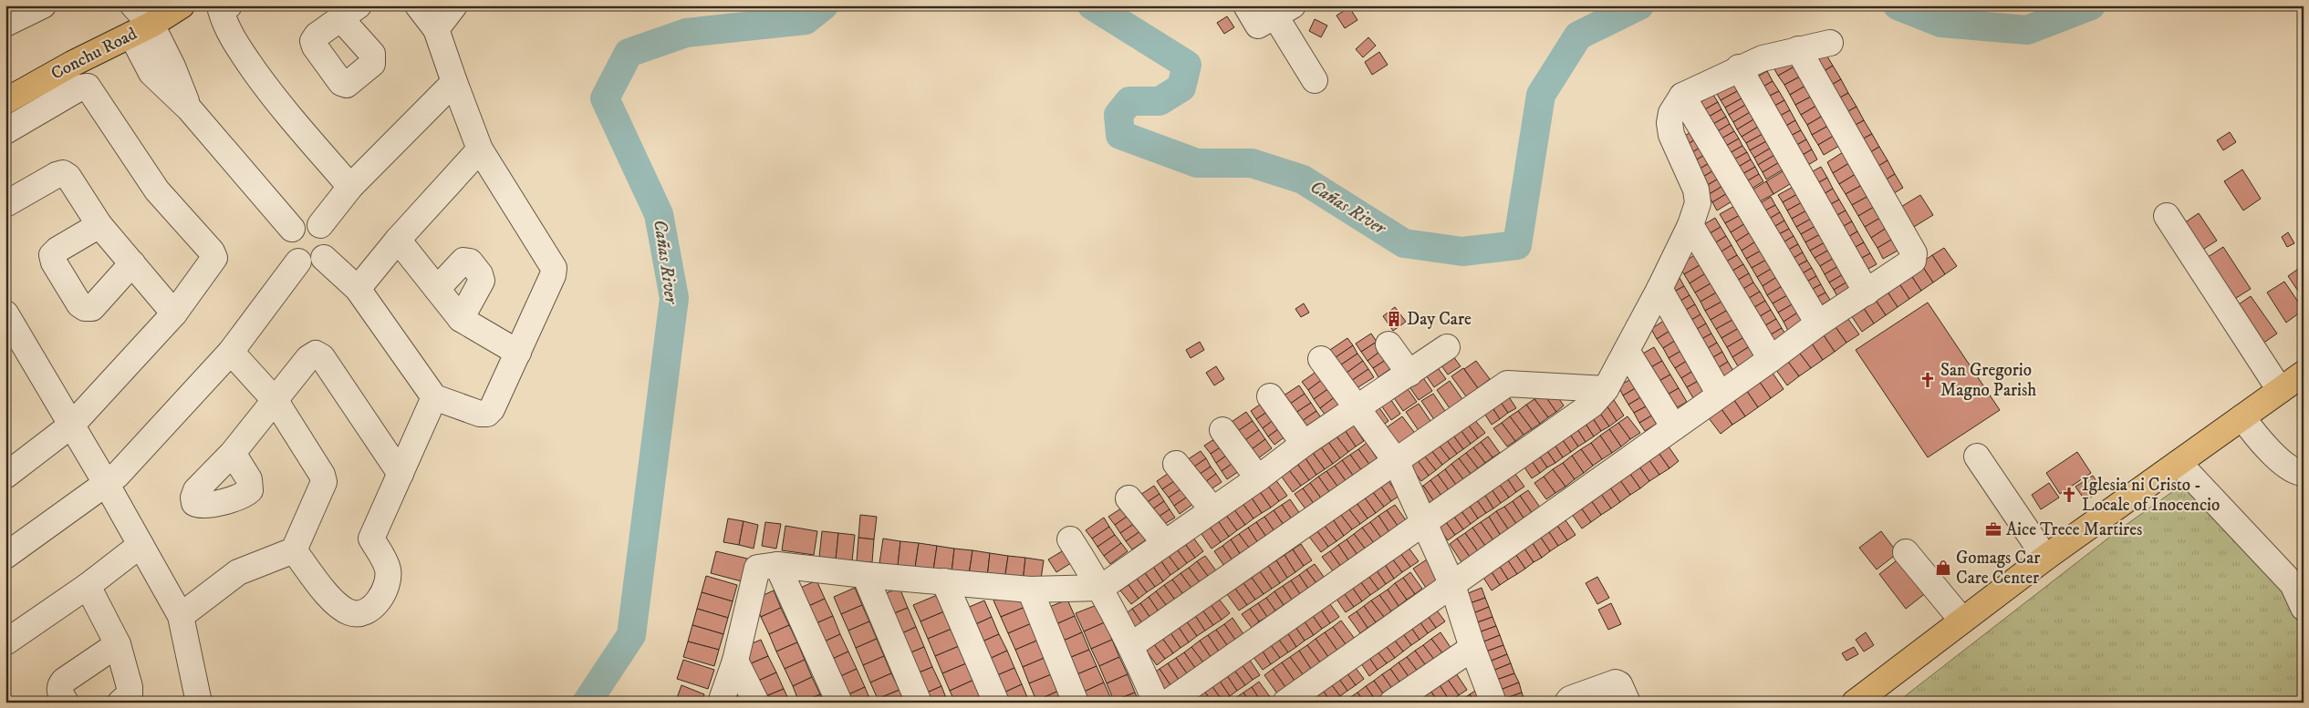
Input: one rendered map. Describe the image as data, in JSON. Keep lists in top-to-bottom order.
{
  "streets": {
    "main road": ["Conchu Road"]
  },
  "water": ["Cañas River"],
  "places": {
    "building": ["Day Care"],
    "church": ["San Gregorio Magno Parish", "Iglesia ni Cristo - Locale of Inocencio"],
    "office": ["Aice Trece Martires"],
    "shop": ["Gomags Car Care Center"]
  }
}
